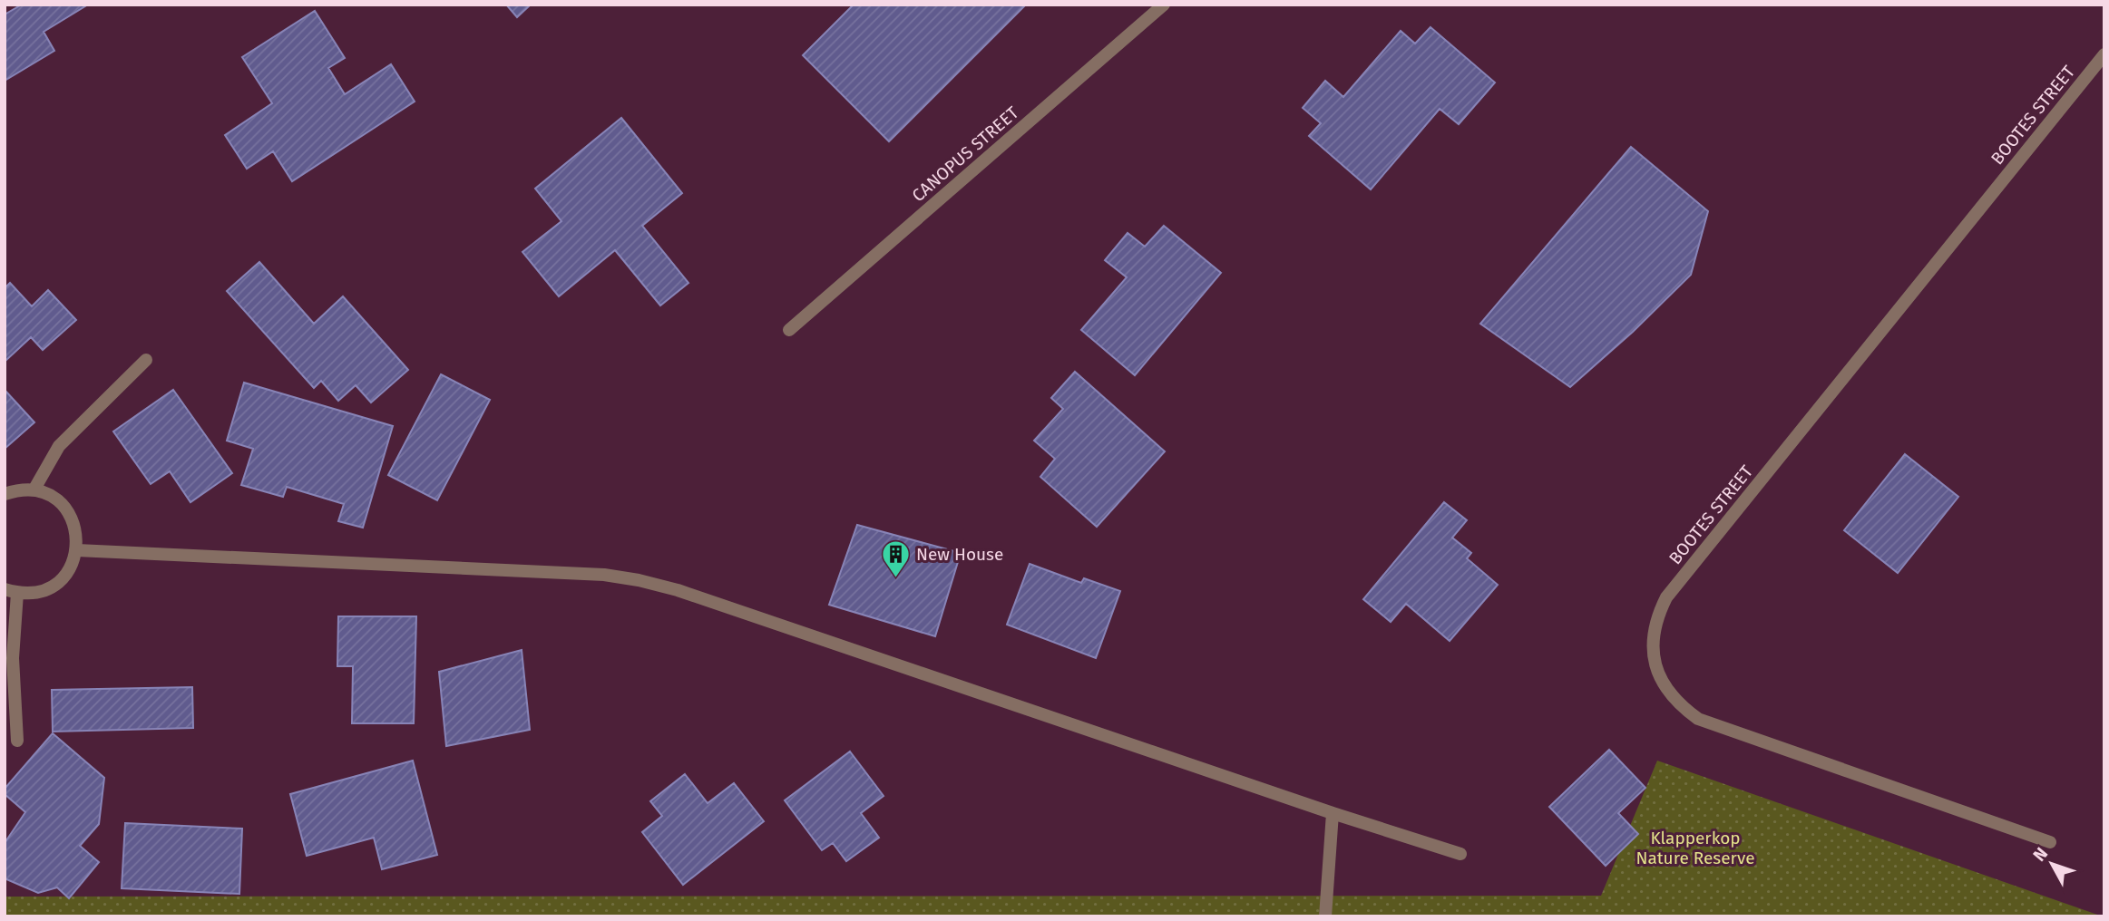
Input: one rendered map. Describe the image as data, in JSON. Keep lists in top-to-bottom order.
{
  "streets": {
    "street": ["BOOTES STREET", "CANOPUS STREET"]
  },
  "parks": ["Klapperkop Nature Reserve"],
  "places": {
    "building": ["New House"]
  },
  "north": "top left"
}
